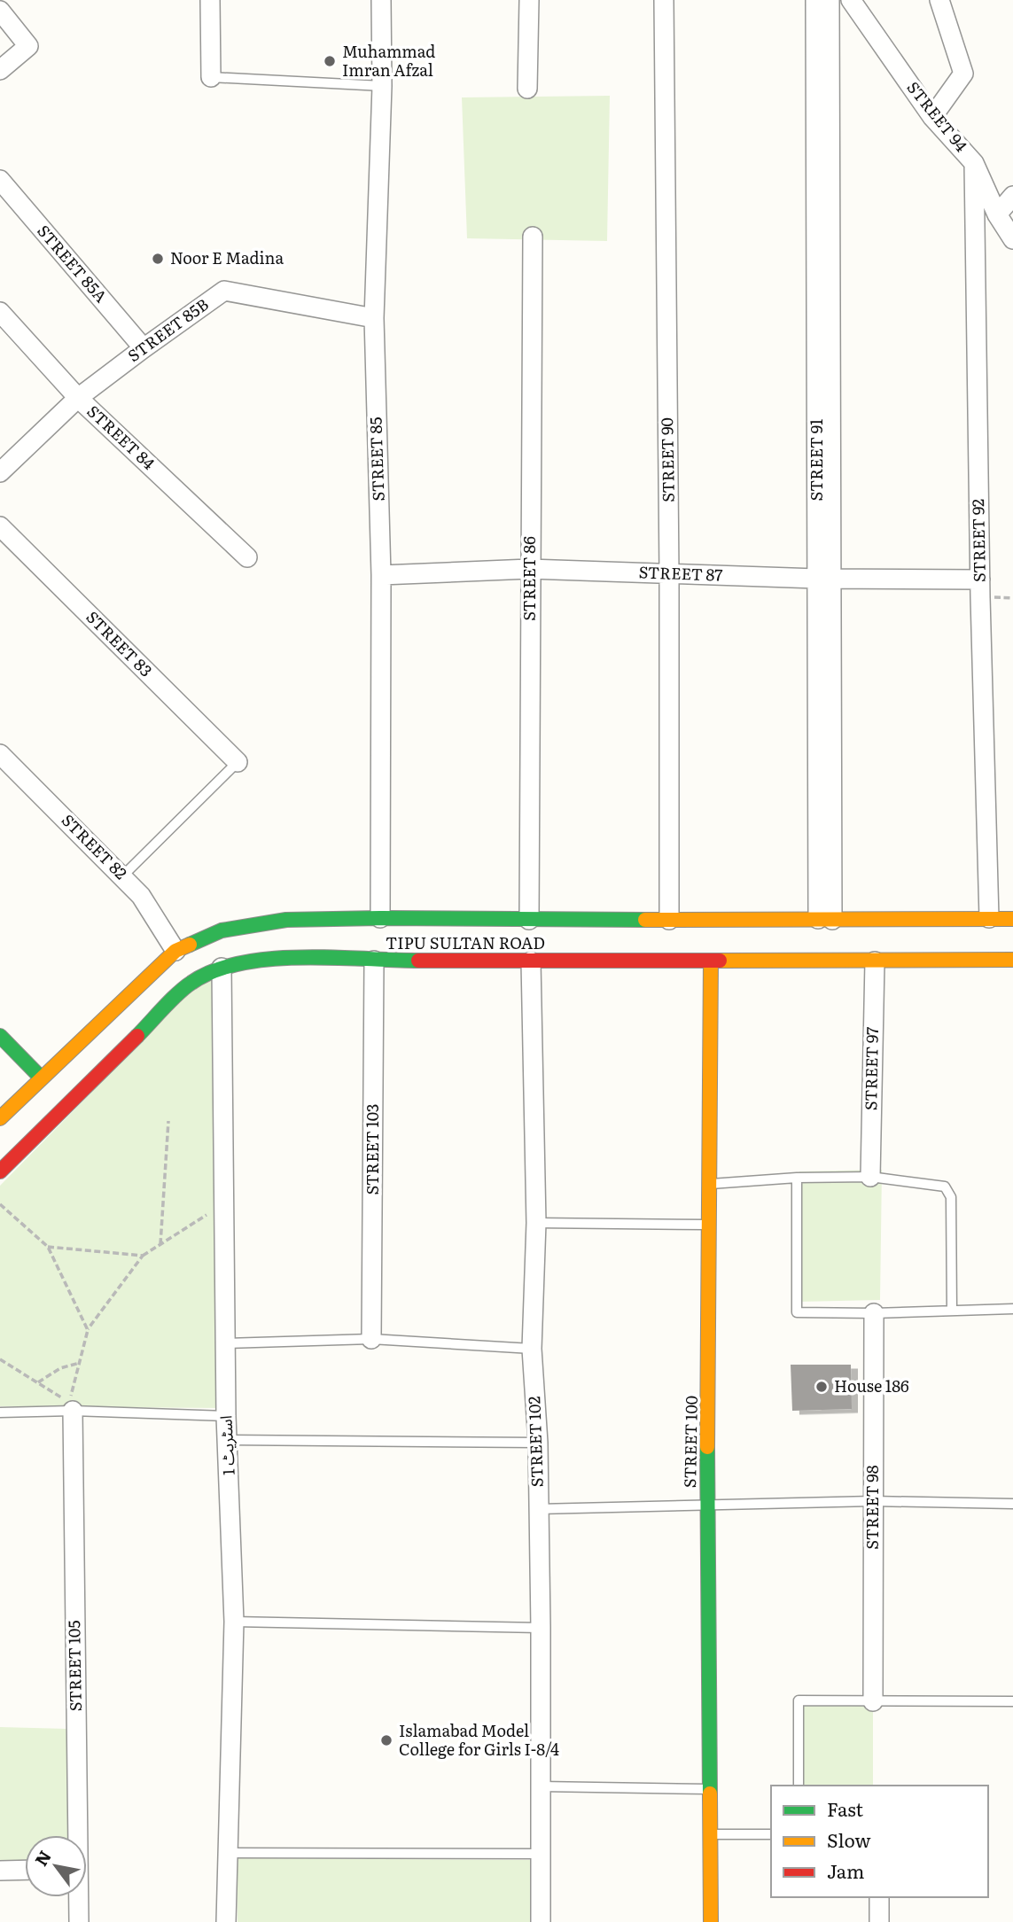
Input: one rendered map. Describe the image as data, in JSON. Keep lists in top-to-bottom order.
{
  "streets": {
    "street": [
      "STREET 94",
      "STREET 85A",
      "STREET 85B",
      "STREET 84",
      "STREET 85",
      "STREET 90",
      "STREET 91",
      "STREET 92",
      "STREET 87",
      "STREET 86",
      "STREET 83",
      "STREET 82",
      "TIPU SULTAN ROAD",
      "STREET 97",
      "STREET 103",
      "STREET 102",
      "STREET 100",
      "اسٹریٹ 1",
      "STREET 98",
      "STREET 105"
    ]
  },
  "crossings": [
    ["STREET 94", "STREET 92"],
    ["STREET 85A", "STREET 85B"],
    ["STREET 85B", "STREET 84"],
    ["STREET 85B", "STREET 85"],
    ["STREET 85", "STREET 87"],
    ["STREET 85", "TIPU SULTAN ROAD"],
    ["STREET 90", "STREET 87"],
    ["STREET 90", "TIPU SULTAN ROAD"],
    ["STREET 91", "STREET 87"],
    ["STREET 91", "TIPU SULTAN ROAD"],
    ["STREET 92", "STREET 87"],
    ["STREET 92", "TIPU SULTAN ROAD"],
    ["STREET 87", "STREET 86"],
    ["STREET 86", "TIPU SULTAN ROAD"],
    ["STREET 82", "TIPU SULTAN ROAD"],
    ["TIPU SULTAN ROAD", "STREET 97"],
    ["TIPU SULTAN ROAD", "STREET 103"],
    ["TIPU SULTAN ROAD", "STREET 102"],
    ["TIPU SULTAN ROAD", "STREET 100"],
    ["TIPU SULTAN ROAD", "اسٹریٹ 1"]
  ],
  "places": [
    "Muhammad Imran Afzal",
    "Noor E Madina",
    "House 186",
    "Islamabad Model College for Girls I-8/4"
  ],
  "legend": ["Fast", "Slow", "Jam"],
  "north": "top left"
}
